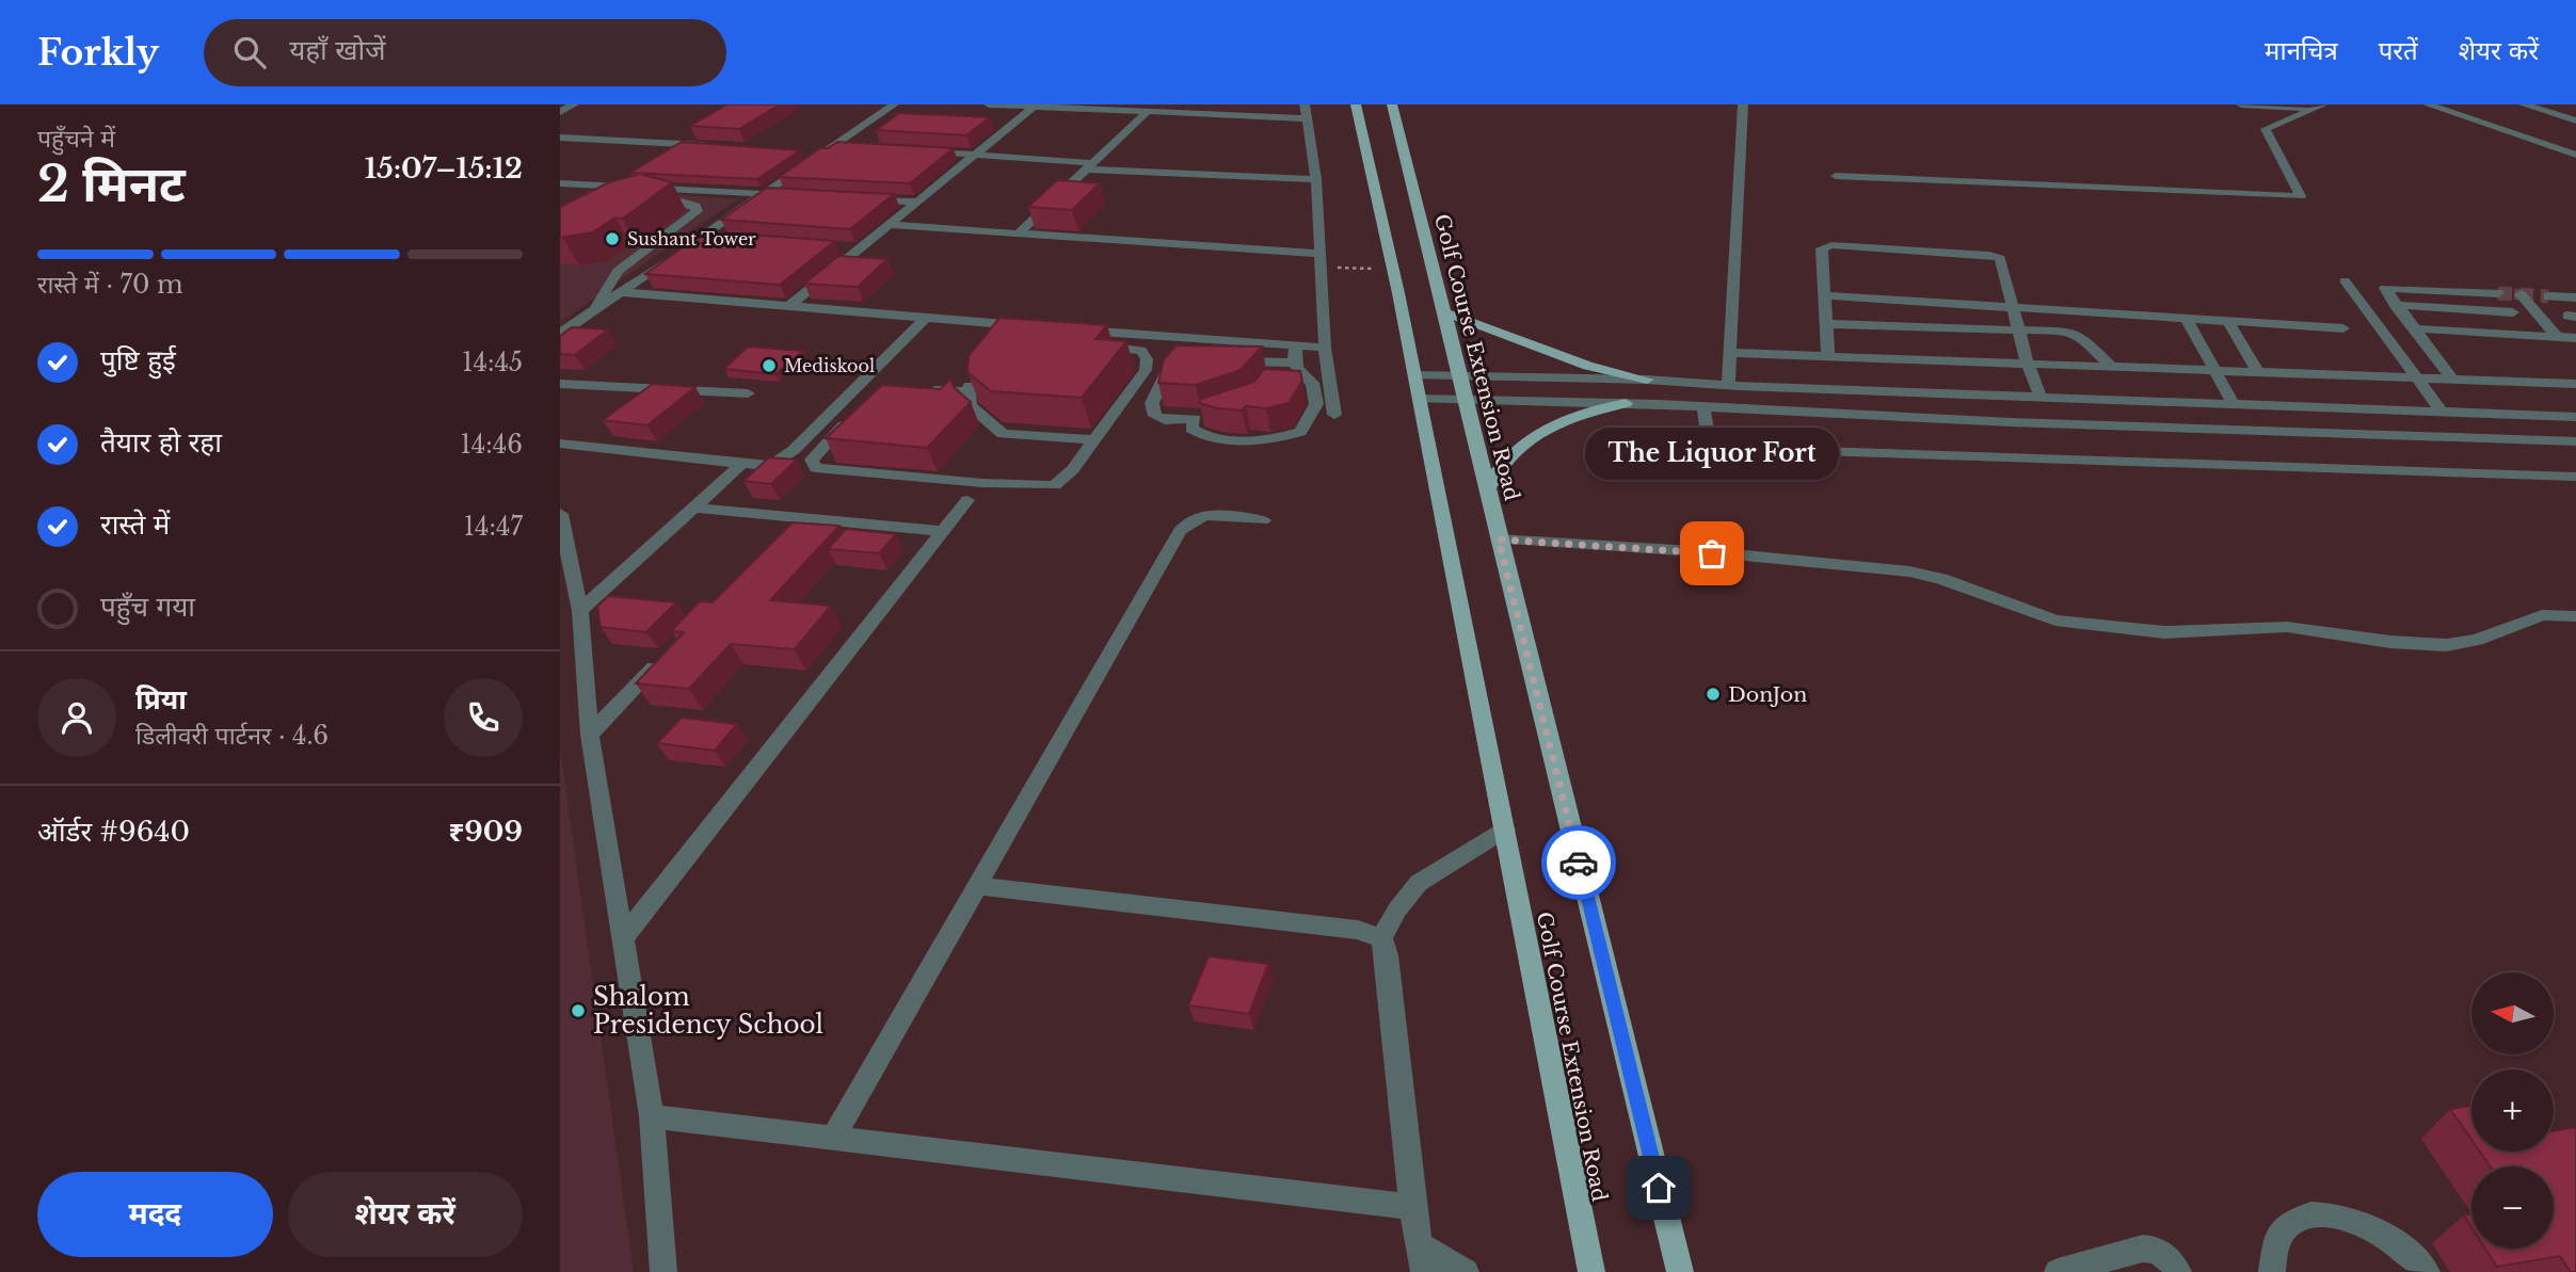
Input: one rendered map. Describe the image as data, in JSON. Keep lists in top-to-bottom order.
{
  "streets": {
    "main road": ["Golf Course Extension Road"]
  },
  "places": [
    "Sushant Tower",
    "Mediskool",
    "The Liquor Fort",
    "DonJon",
    "Shalom Presidency School"
  ],
  "north": "left",
  "page": {
    "header": "Forkly",
    "search": "यहाँ खोजें",
    "nav": ["मानचित्र", "परतें", "शेयर करें"],
    "heading": ["2 मिनट", "पहुँचने में", "15:07–15:12"],
    "panel": [
      "प्रिया",
      "डिलीवरी पार्टनर · 4.6",
      "ऑर्डर #9640",
      "₹909"
    ],
    "bar": "रास्ते में · 70 m",
    "list": [
      ["पुष्टि हुई", "14:45"],
      ["तैयार हो रहा", "14:46"],
      ["रास्ते में", "14:47"],
      "पहुँच गया"
    ],
    "bubble": "The Liquor Fort",
    "map_buttons": ["+", "−"],
    "buttons": ["मदद", "शेयर करें"]
  }
}
